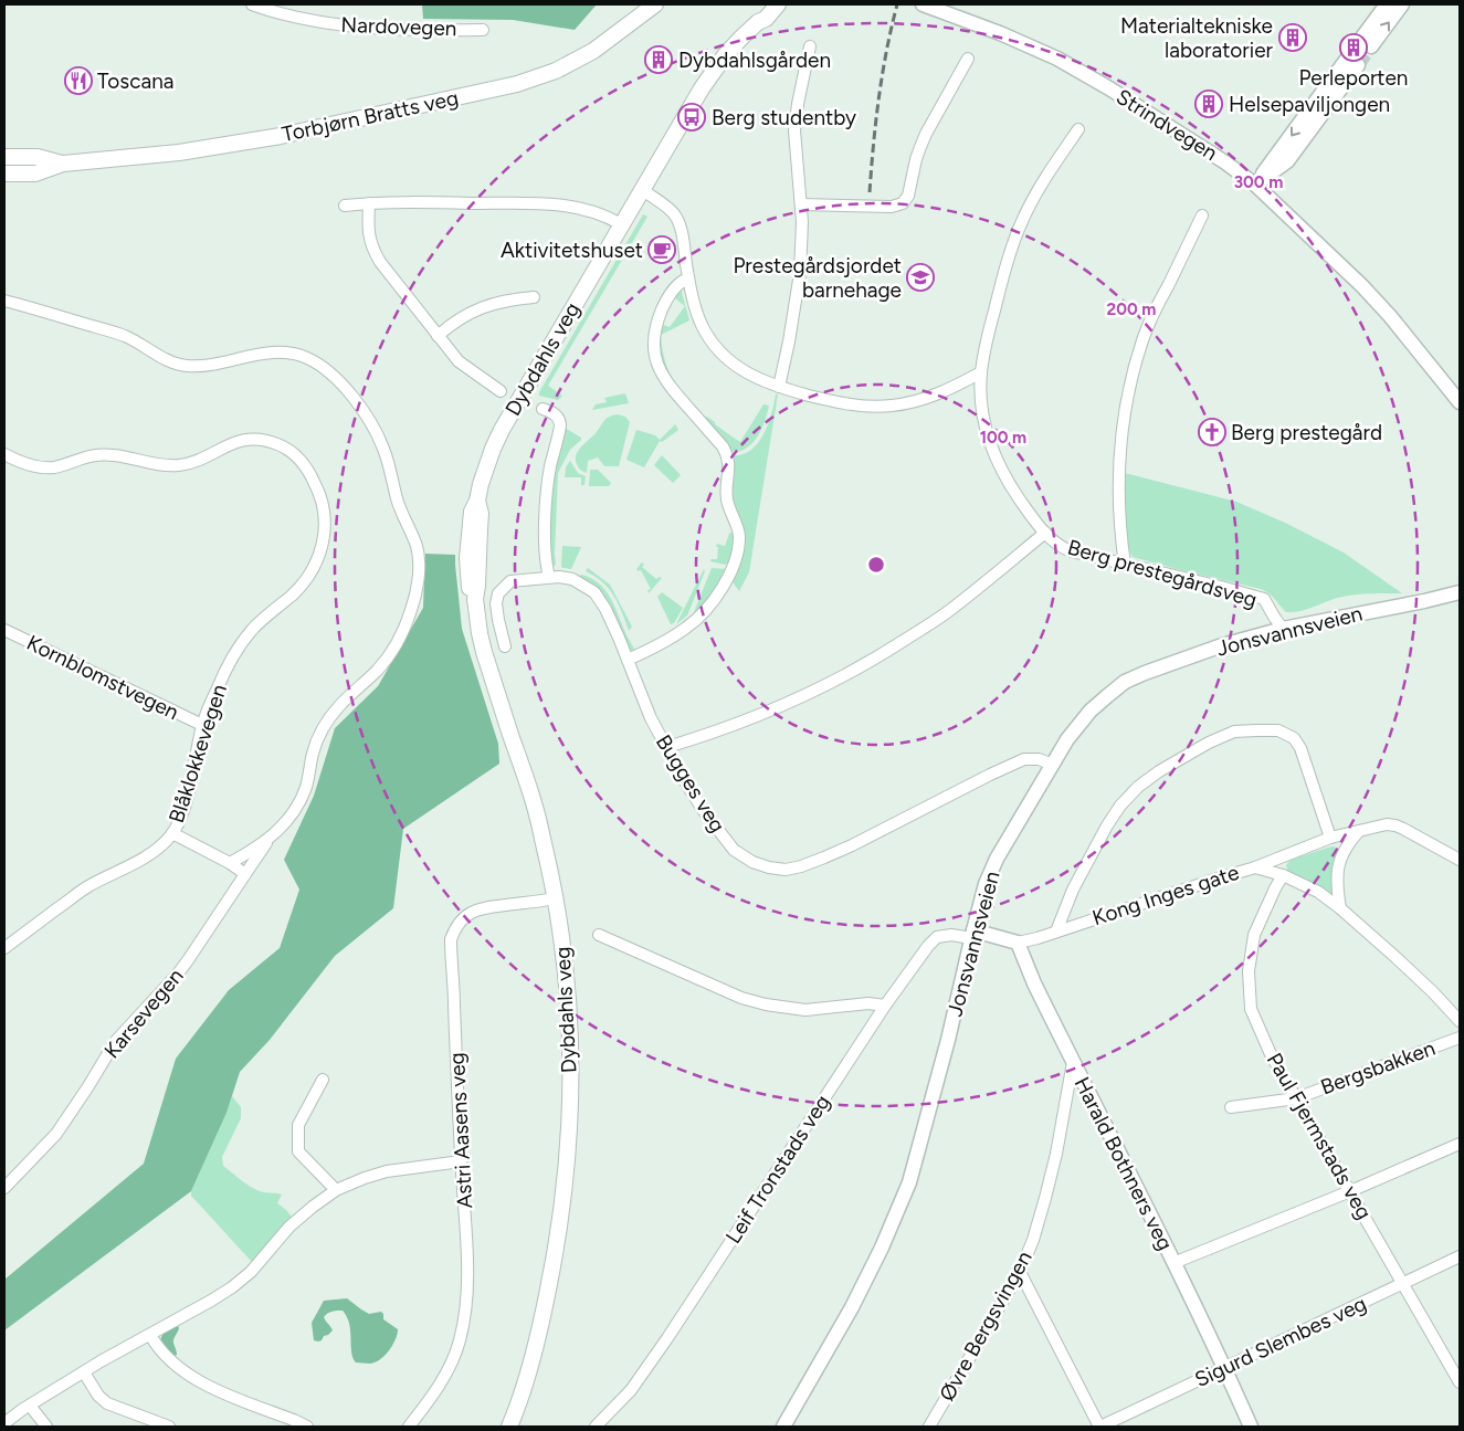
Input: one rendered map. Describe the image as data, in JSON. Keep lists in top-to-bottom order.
{
  "streets": {
    "main road": ["Torbjørn Bratts veg", "Dybdahls veg"],
    "street": [
      "Nardovegen",
      "Strindvegen",
      "Berg prestegårdsveg",
      "Jonsvannsveien",
      "Kornblomstvegen",
      "Blåklokkevegen",
      "Bugges veg",
      "Kong Inges gate",
      "Karsevegen",
      "Bergsbakken",
      "Astri Aasens veg",
      "Paul Fjermstads veg",
      "Harald Bothners veg",
      "Leif Tronstads veg",
      "Øvre Bergsvingen",
      "Sigurd Slembes veg"
    ]
  },
  "crossings": [
    ["Dybdahls veg", "Astri Aasens veg"],
    ["Berg prestegårdsveg", "Jonsvannsveien"],
    ["Jonsvannsveien", "Bugges veg"],
    ["Jonsvannsveien", "Leif Tronstads veg"],
    ["Kornblomstvegen", "Blåklokkevegen"],
    ["Kong Inges gate", "Paul Fjermstads veg"],
    ["Kong Inges gate", "Harald Bothners veg"],
    ["Bergsbakken", "Paul Fjermstads veg"],
    ["Paul Fjermstads veg", "Sigurd Slembes veg"],
    ["Harald Bothners veg", "Øvre Bergsvingen"],
    ["Harald Bothners veg", "Sigurd Slembes veg"]
  ],
  "places": {
    "building": [
      "Materialtekniske laboratorier",
      "Perleporten",
      "Dybdahlsgården",
      "Helsepaviljongen"
    ],
    "restaurant": ["Toscana"],
    "bus stop": ["Berg studentby"],
    "cafe": ["Aktivitetshuset"],
    "school or university": ["Prestegårdsjordet barnehage"],
    "church": ["Berg prestegård"]
  },
  "rings": ["300 m", "200 m", "100 m"]
}
